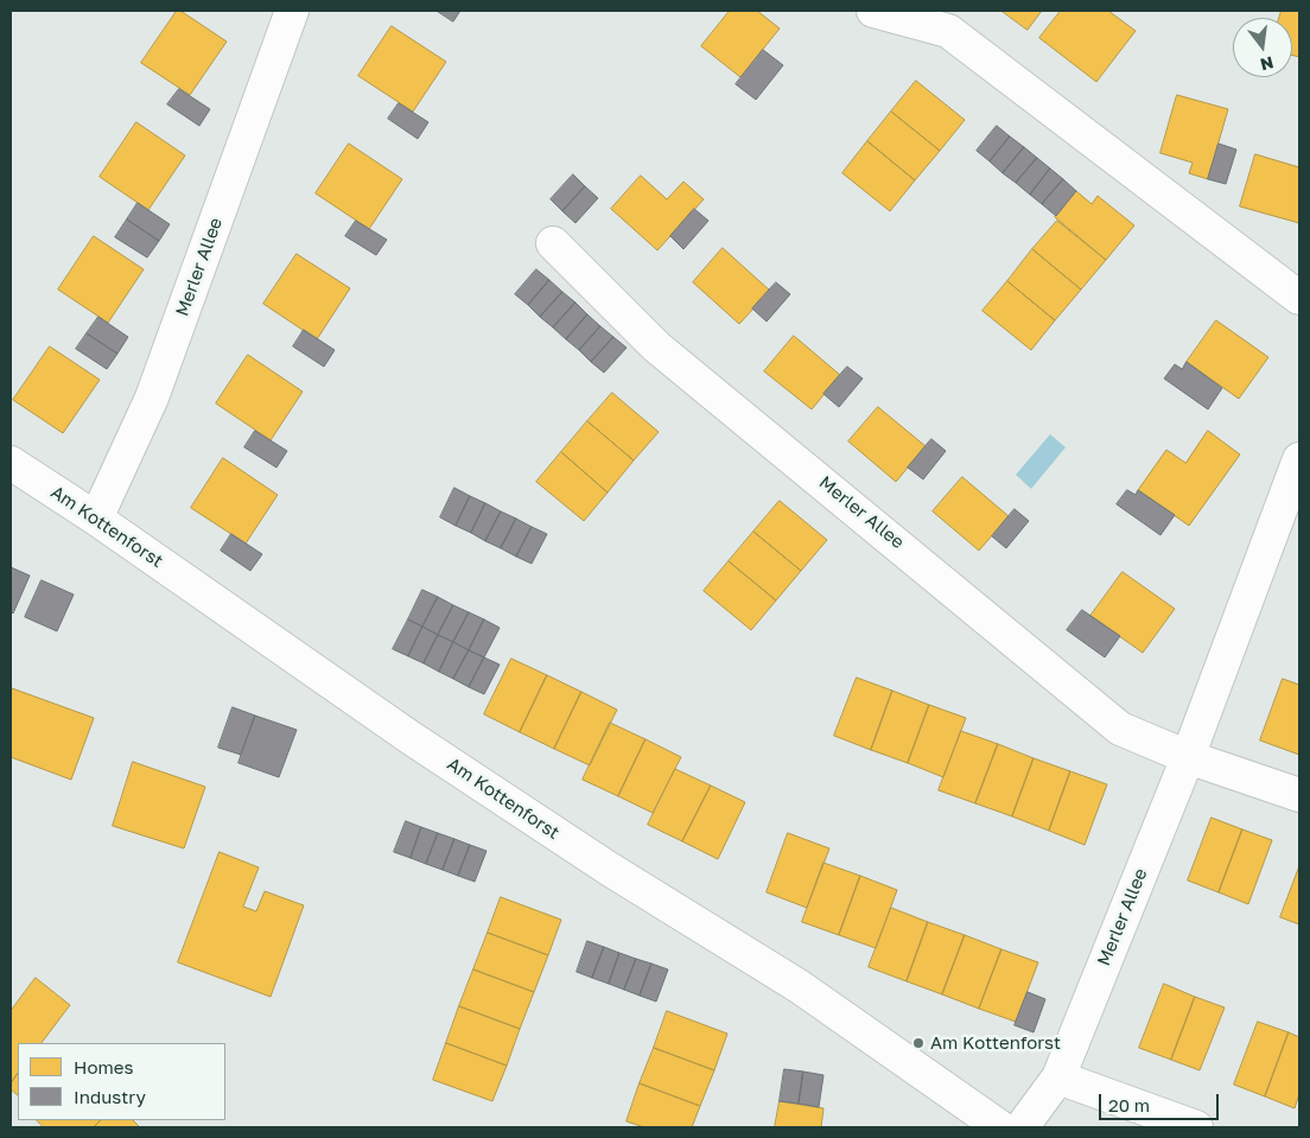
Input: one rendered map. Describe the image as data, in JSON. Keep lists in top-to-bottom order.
{
  "streets": {
    "street": ["Merler Allee", "Am Kottenforst"]
  },
  "crossings": [
    ["Merler Allee", "Am Kottenforst"]
  ],
  "places": ["Am Kottenforst"],
  "legend": ["Homes", "Industry"],
  "scale_bar": "20 m",
  "north": "bottom"
}
